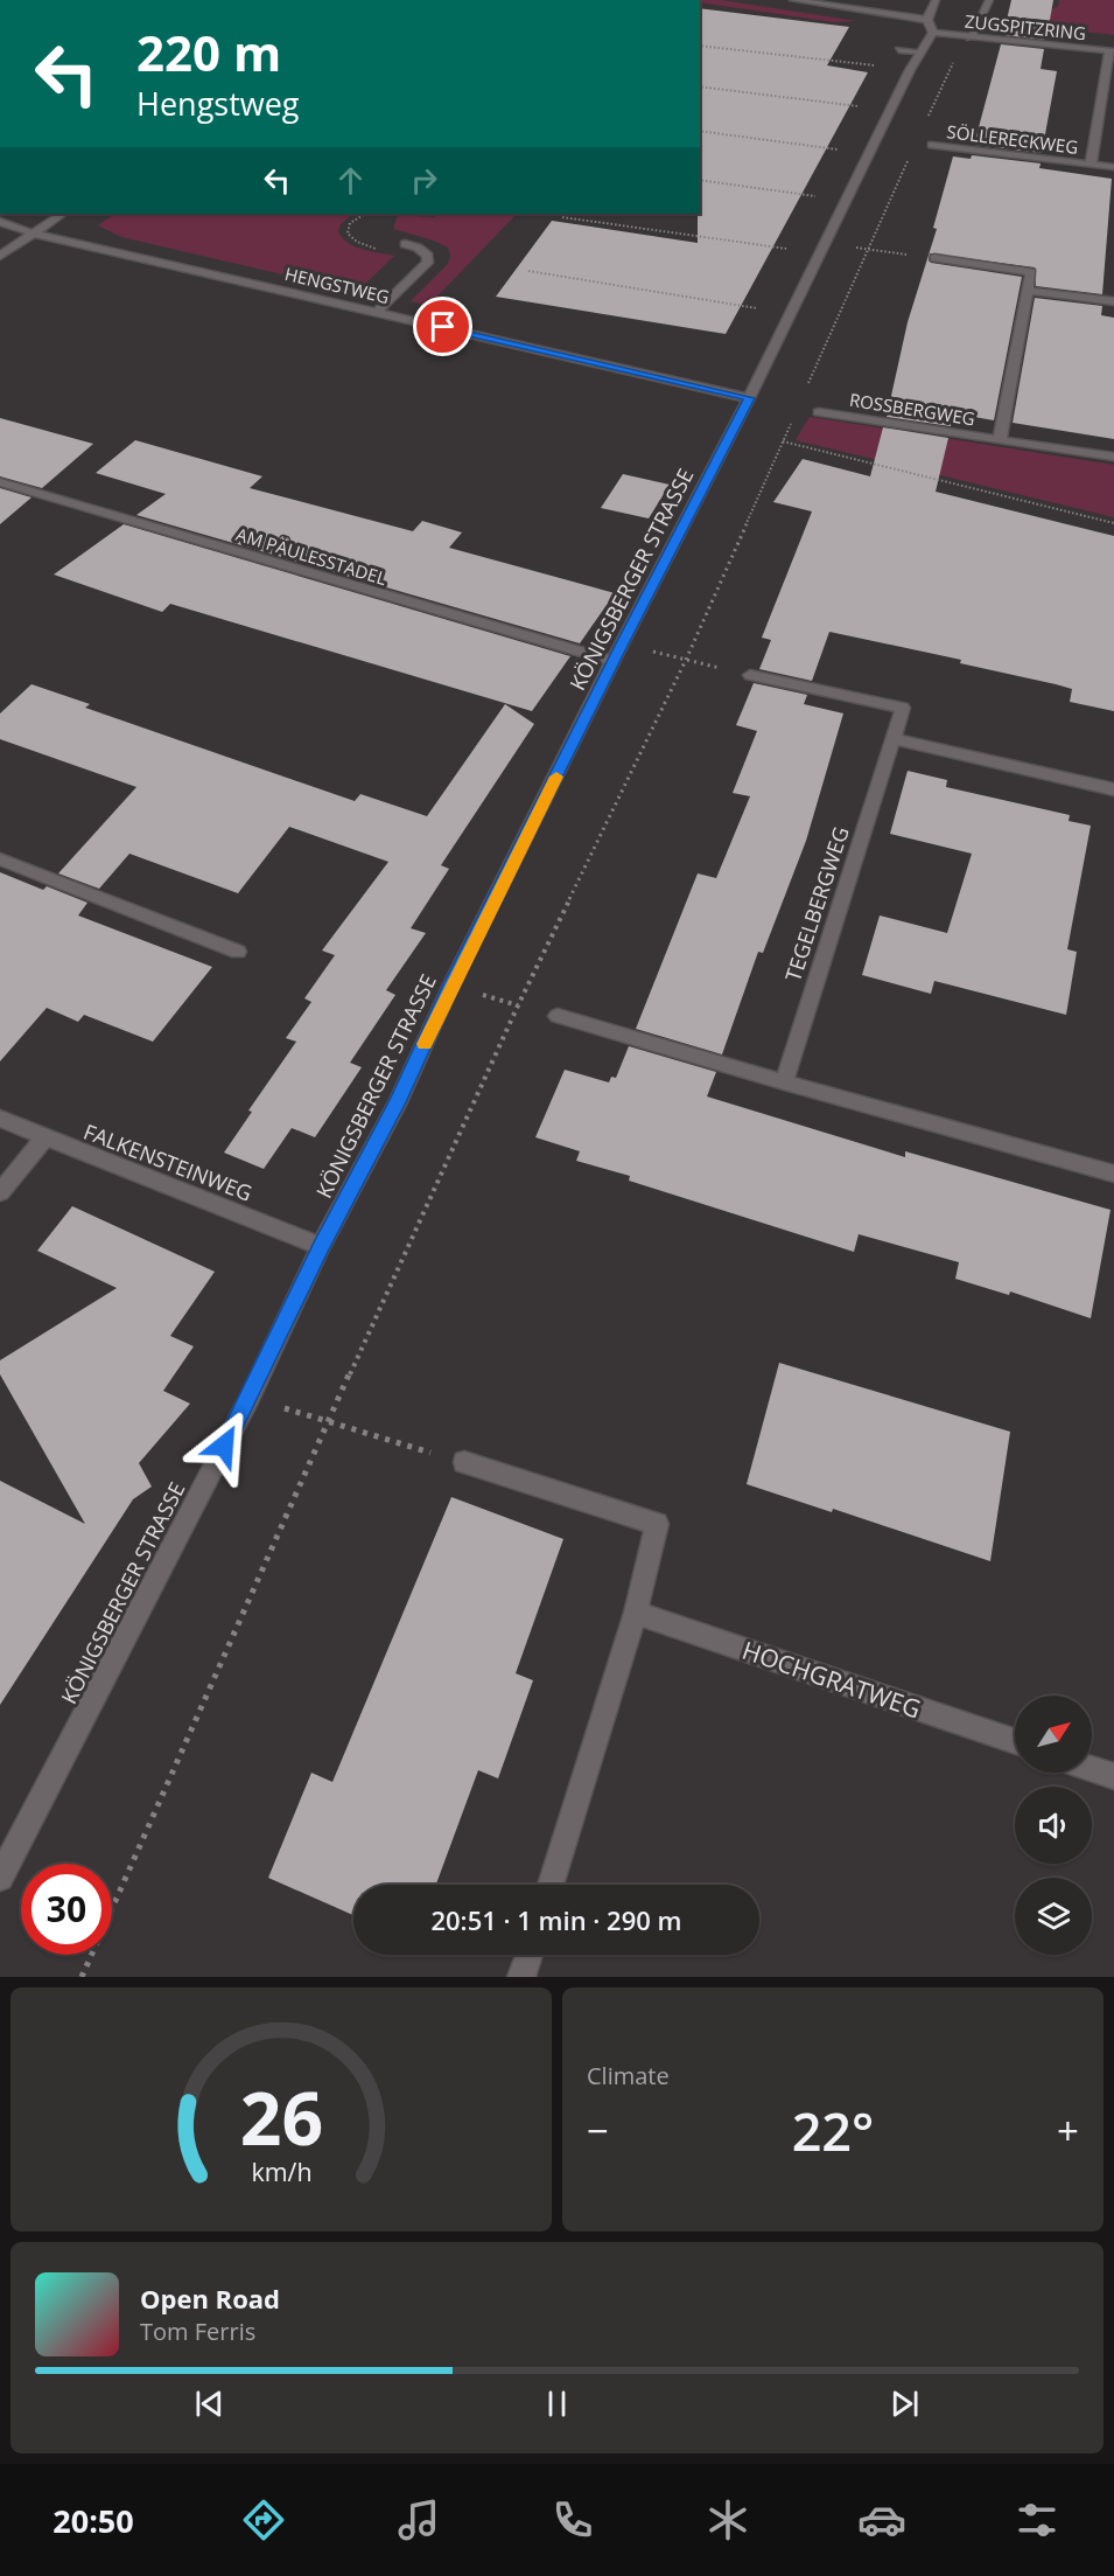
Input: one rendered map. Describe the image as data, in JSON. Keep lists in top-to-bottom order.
{
  "streets": {
    "street": [
      "ZUGSPITZRING",
      "SÖLLERECKWEG",
      "HENGSTWEG",
      "ROSSBERGWEG",
      "AM PÄULESSTADEL",
      "KÖNIGSBERGER STRASSE",
      "TEGELBERGWEG",
      "FALKENSTEINWEG",
      "HOCHGRATWEG"
    ]
  },
  "crossings": [
    ["ZUGSPITZRING", "SÖLLERECKWEG"],
    ["ZUGSPITZRING", "KÖNIGSBERGER STRASSE"],
    ["HENGSTWEG", "KÖNIGSBERGER STRASSE"],
    ["AM PÄULESSTADEL", "KÖNIGSBERGER STRASSE"],
    ["KÖNIGSBERGER STRASSE", "FALKENSTEINWEG"]
  ],
  "north": "top right",
  "page": {
    "turn": ["220 m", "Hengstweg"],
    "limit": "30",
    "trip": "20:51 · 1 min · 290 m",
    "tile": "Climate",
    "heat": ["−", "22°", "+"],
    "song": ["Open Road", "Tom Ferris"],
    "tabs": "20:50",
    "gauge": ["26", "km/h"]
  }
}
